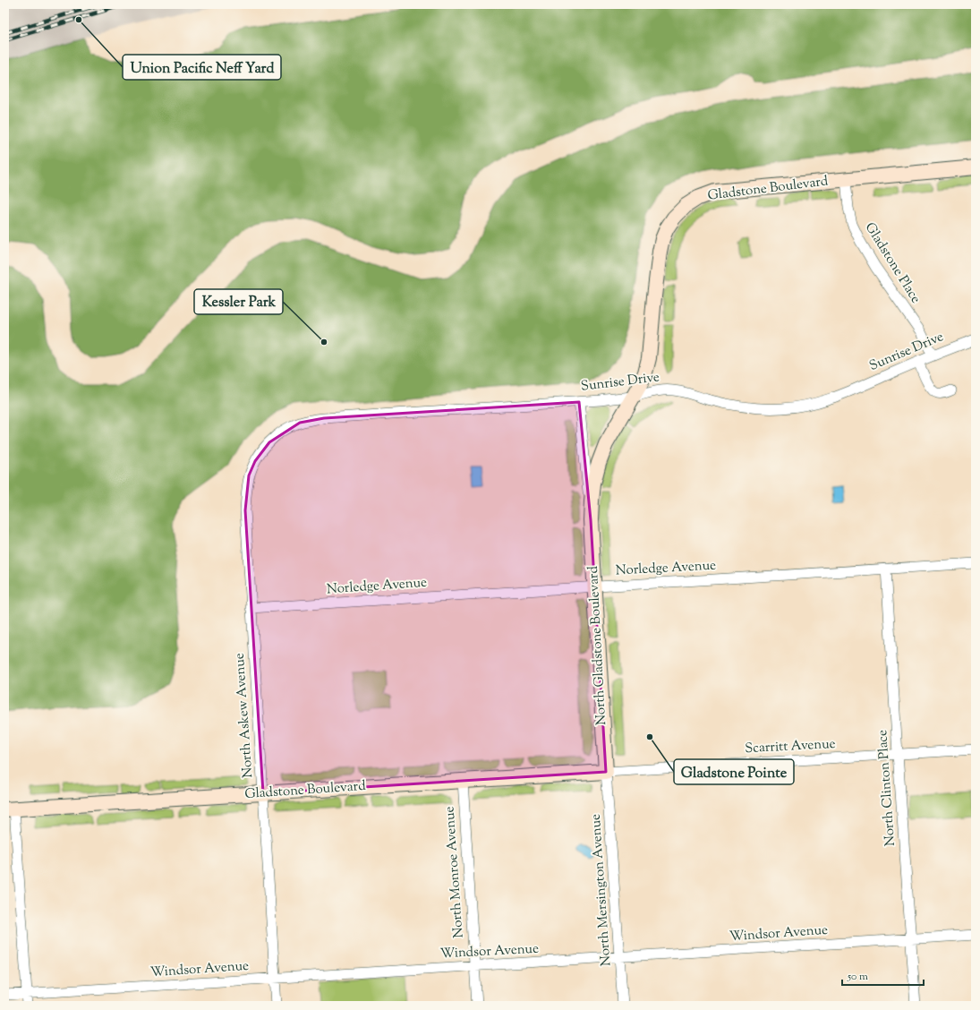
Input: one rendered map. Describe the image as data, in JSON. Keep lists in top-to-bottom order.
{
  "streets": {
    "street": [
      "Gladstone Boulevard",
      "Gladstone Place",
      "Sunrise Drive",
      "Norledge Avenue",
      "North Gladstone Boulevard",
      "North Askew Avenue",
      "Scarritt Avenue",
      "North Clinton Place",
      "North Monroe Avenue",
      "North Mersington Avenue",
      "Windsor Avenue"
    ]
  },
  "crossings": [
    ["Gladstone Boulevard", "Gladstone Place"],
    ["Gladstone Boulevard", "Sunrise Drive"],
    ["Gladstone Boulevard", "North Gladstone Boulevard"],
    ["Gladstone Boulevard", "North Askew Avenue"],
    ["Gladstone Boulevard", "Scarritt Avenue"],
    ["Gladstone Boulevard", "North Monroe Avenue"],
    ["Gladstone Boulevard", "North Mersington Avenue"],
    ["Gladstone Place", "Sunrise Drive"],
    ["Sunrise Drive", "North Gladstone Boulevard"],
    ["Sunrise Drive", "North Askew Avenue"],
    ["Norledge Avenue", "North Gladstone Boulevard"],
    ["Norledge Avenue", "North Askew Avenue"],
    ["Norledge Avenue", "North Clinton Place"],
    ["North Gladstone Boulevard", "Scarritt Avenue"],
    ["North Gladstone Boulevard", "North Mersington Avenue"],
    ["North Askew Avenue", "Windsor Avenue"],
    ["Scarritt Avenue", "North Clinton Place"],
    ["Scarritt Avenue", "North Mersington Avenue"],
    ["North Clinton Place", "Windsor Avenue"],
    ["North Monroe Avenue", "Windsor Avenue"],
    ["North Mersington Avenue", "Windsor Avenue"]
  ],
  "places": ["Union Pacific Neff Yard", "Kessler Park", "Gladstone Pointe"],
  "scale_bar": "50 m"
}
